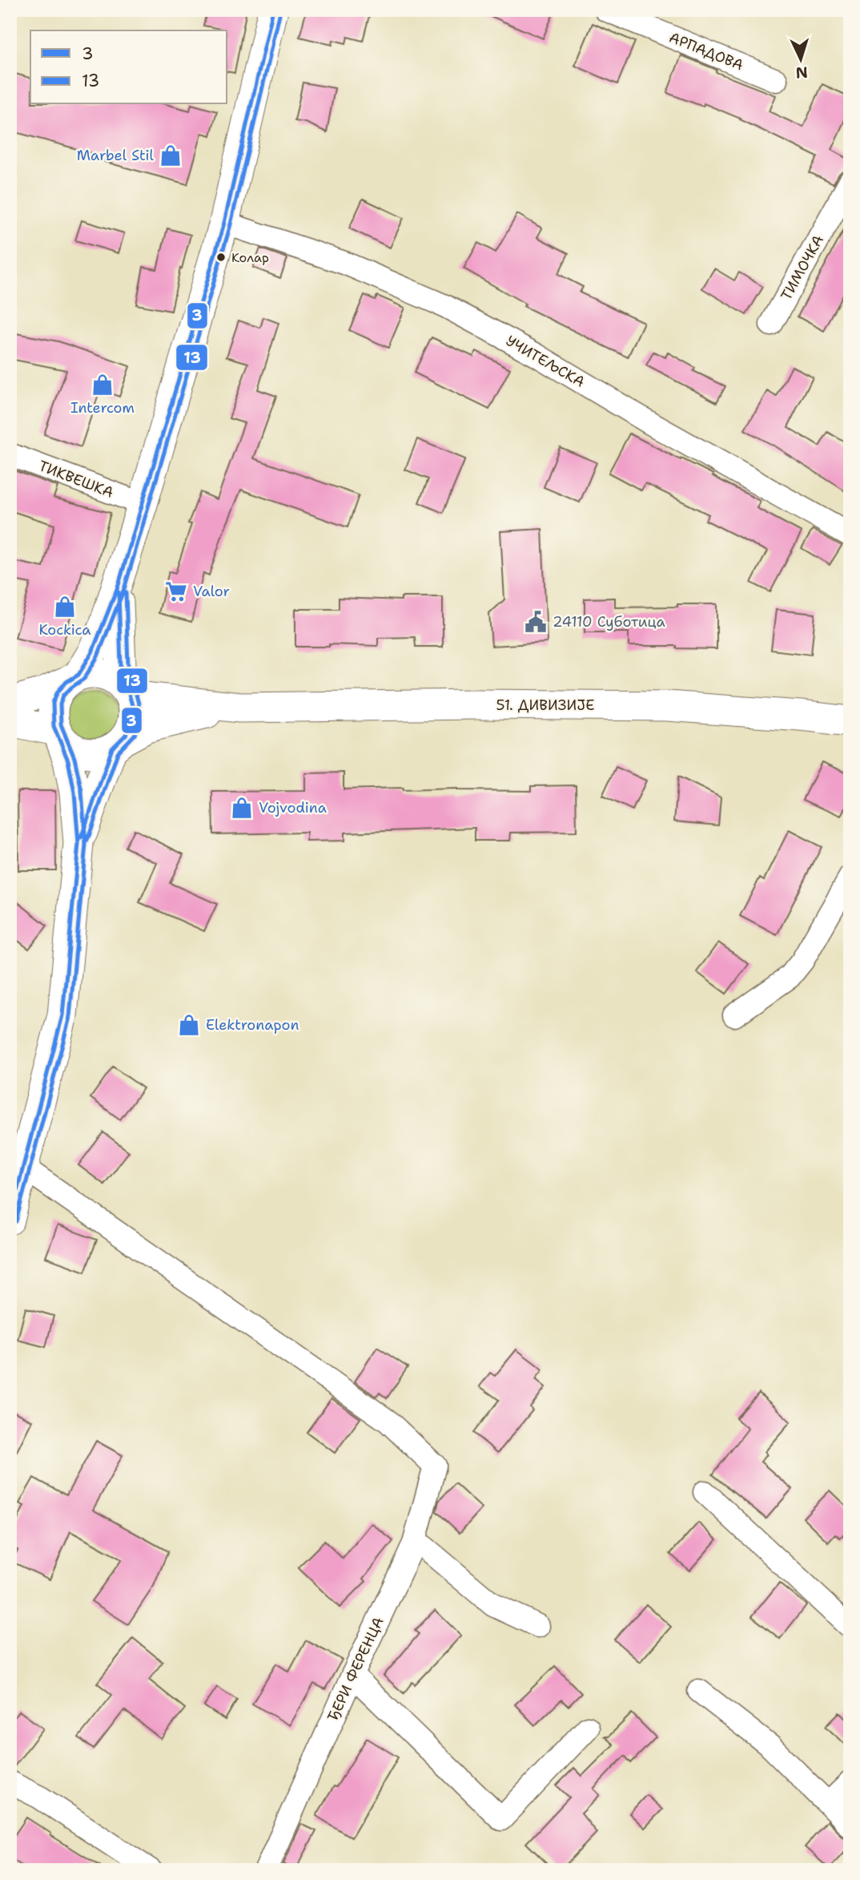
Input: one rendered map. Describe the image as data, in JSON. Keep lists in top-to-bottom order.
{
  "streets": {
    "street": [
      "АРПАДОВА",
      "ТИМОЧКА",
      "УЧИТЕЉСКА",
      "ТИКВЕШКА",
      "51. ДИВИЗИЈЕ",
      "ЂЕРИ ФЕРЕНЦА"
    ]
  },
  "places": {
    "shop": [
      "Marbel Stil",
      "Intercom",
      "Kockica",
      "Vojvodina",
      "Elektronapon"
    ],
    "other": ["Колар"],
    "supermarket": ["Valor"],
    "public building": ["24110 Суботица"]
  },
  "lines": ["transit line 3", "transit line 13"],
  "legend": ["3", "13"],
  "north": "bottom"
}
